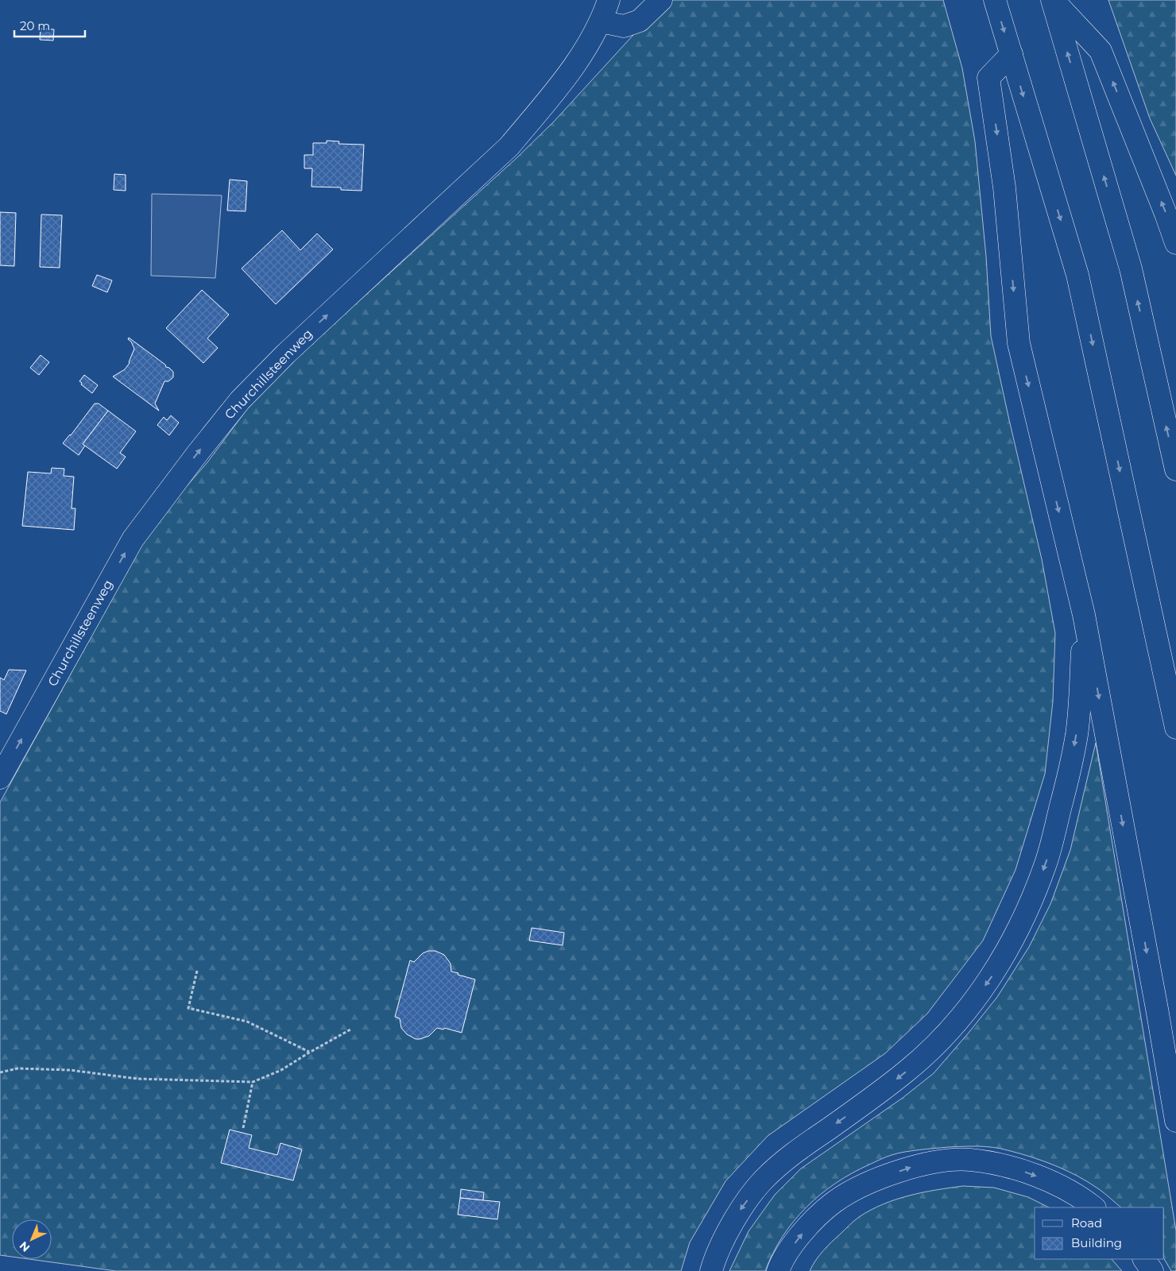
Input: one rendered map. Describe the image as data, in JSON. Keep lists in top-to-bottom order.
{
  "streets": {
    "main road": ["Churchillsteenweg"]
  },
  "one_way": ["Churchillsteenweg"],
  "legend": ["Road", "Building"],
  "scale_bar": "20 m",
  "north": "bottom left"
}
